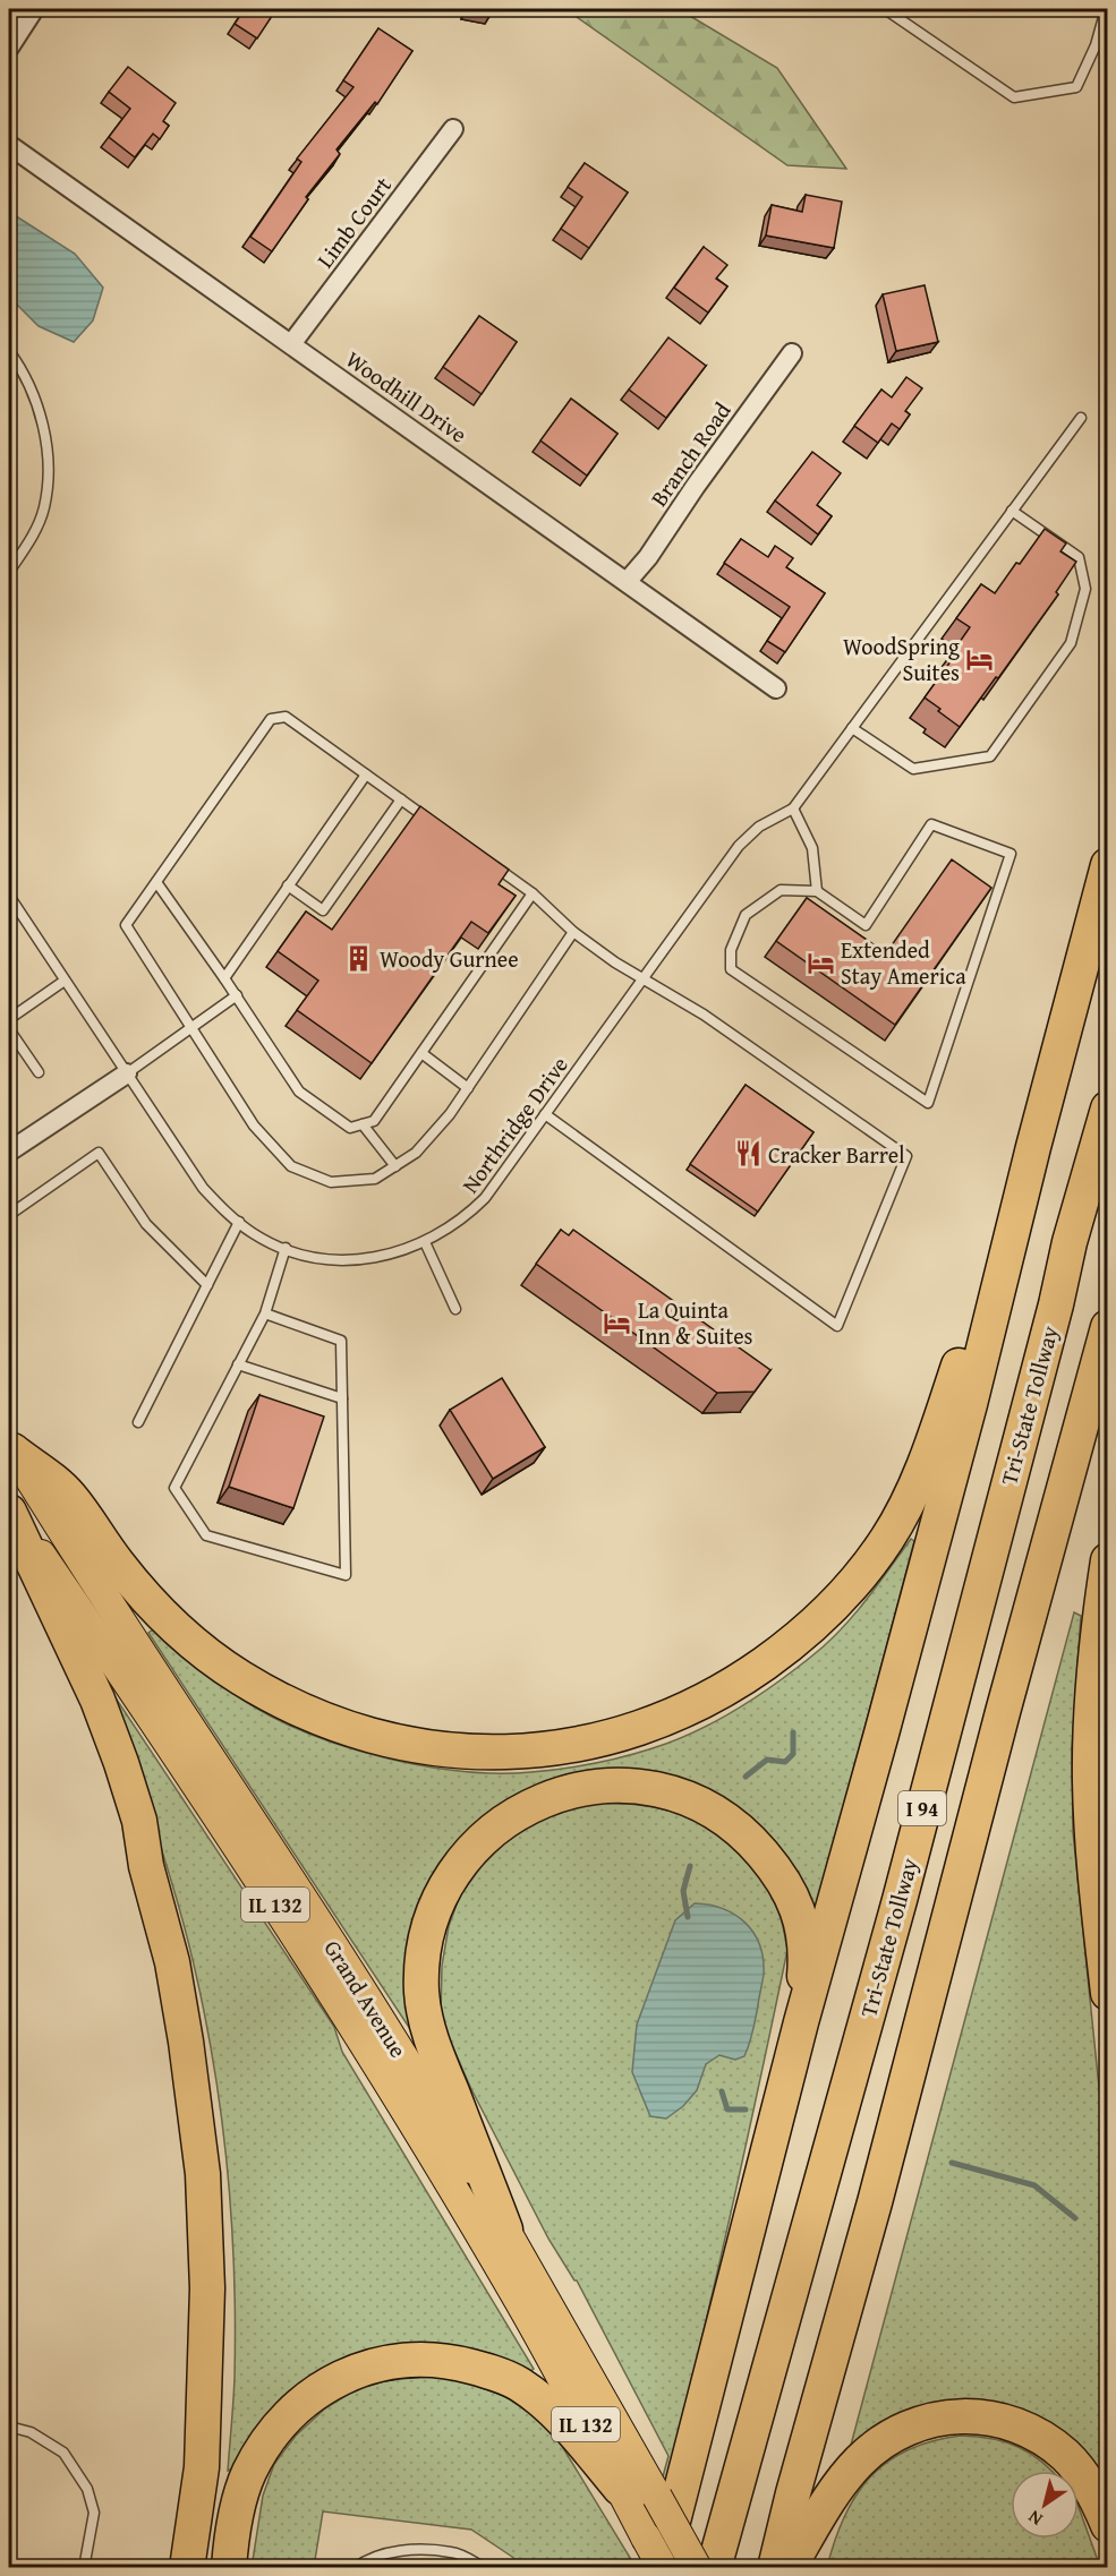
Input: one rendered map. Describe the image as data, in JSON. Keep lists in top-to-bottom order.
{
  "streets": {
    "highway": ["Tri-State Tollway", "I 94"],
    "main road": ["IL 132", "Grand Avenue"],
    "street": ["Limb Court", "Woodhill Drive", "Branch Road"],
    "lane": ["Northridge Drive"]
  },
  "crossings": [
    ["Limb Court", "Woodhill Drive"],
    ["Woodhill Drive", "Branch Road"]
  ],
  "places": {
    "hotel": ["WoodSpring Suites", "Extended Stay America", "La Quinta Inn & Suites"],
    "building": ["Woody Gurnee"],
    "restaurant": ["Cracker Barrel"]
  },
  "north": "bottom left"
}
